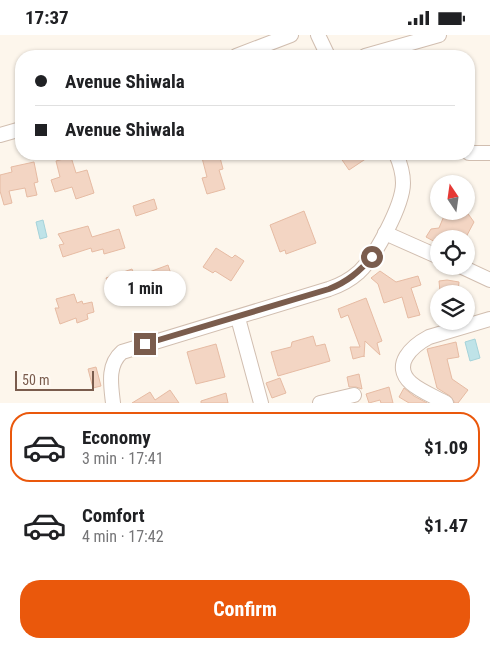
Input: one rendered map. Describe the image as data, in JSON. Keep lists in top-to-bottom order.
{
  "scale_bar": "50 m",
  "north": "top",
  "page": {
    "status": "17:37",
    "banner": ["Avenue Shiwala", "Avenue Shiwala"],
    "bubble": "1 min",
    "scale": "50 m",
    "list": [
      {
        "name": "Economy",
        "note": "3 min · 17:41",
        "value": "$1.09"
      },
      {
        "name": "Comfort",
        "note": "4 min · 17:42",
        "value": "$1.47"
      }
    ],
    "buttons": "Confirm"
  }
}
